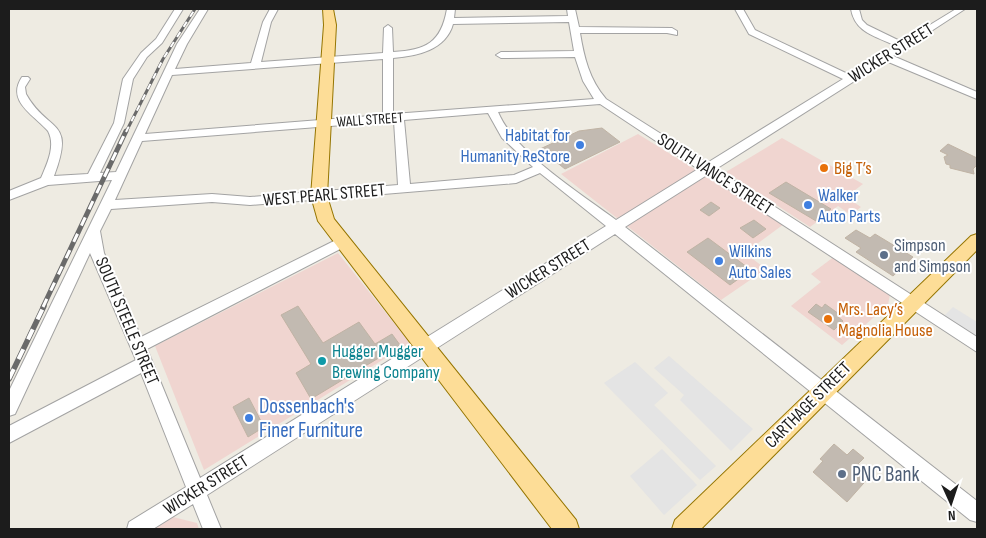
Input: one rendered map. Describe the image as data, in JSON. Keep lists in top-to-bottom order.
{
  "streets": {
    "main road": ["CARTHAGE STREET"],
    "street": [
      "WICKER STREET",
      "WALL STREET",
      "SOUTH VANCE STREET",
      "WEST PEARL STREET",
      "SOUTH STEELE STREET"
    ]
  },
  "crossings": [
    ["WICKER STREET", "SOUTH VANCE STREET"],
    ["WICKER STREET", "SOUTH STEELE STREET"],
    ["WALL STREET", "SOUTH VANCE STREET"],
    ["SOUTH VANCE STREET", "CARTHAGE STREET"]
  ],
  "places": [
    "Habitat for Humanity ReStore",
    "Big T’s",
    "Walker Auto Parts",
    "Simpson and Simpson",
    "Wilkins Auto Sales",
    "Mrs. Lacy’s Magnolia House",
    "Hugger Mugger Brewing Company",
    "Dossenbach's Finer Furniture",
    "PNC Bank"
  ],
  "north": "bottom"
}
